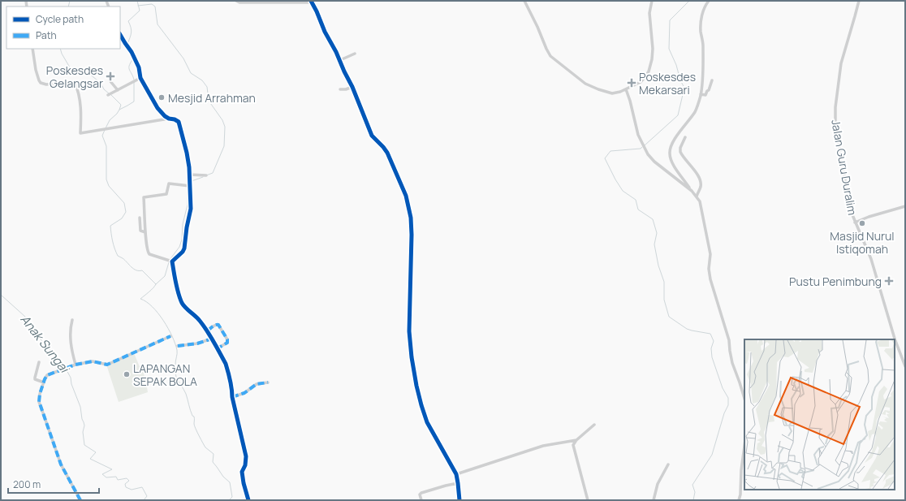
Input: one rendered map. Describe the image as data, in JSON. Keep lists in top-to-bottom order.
{
  "streets": {
    "street": ["Jalan Guru Duralim"]
  },
  "water": ["Anak Sungai"],
  "places": {
    "health": ["Poskesdes Gelangsar", "Poskesdes Mekarsari", "Pustu Penimbung"],
    "other": ["Mesjid Arrahman", "Masjid Nurul Istiqomah", "LAPANGAN SEPAK BOLA"]
  },
  "legend": ["Cycle path", "Path"],
  "scale_bar": "200 m"
}
